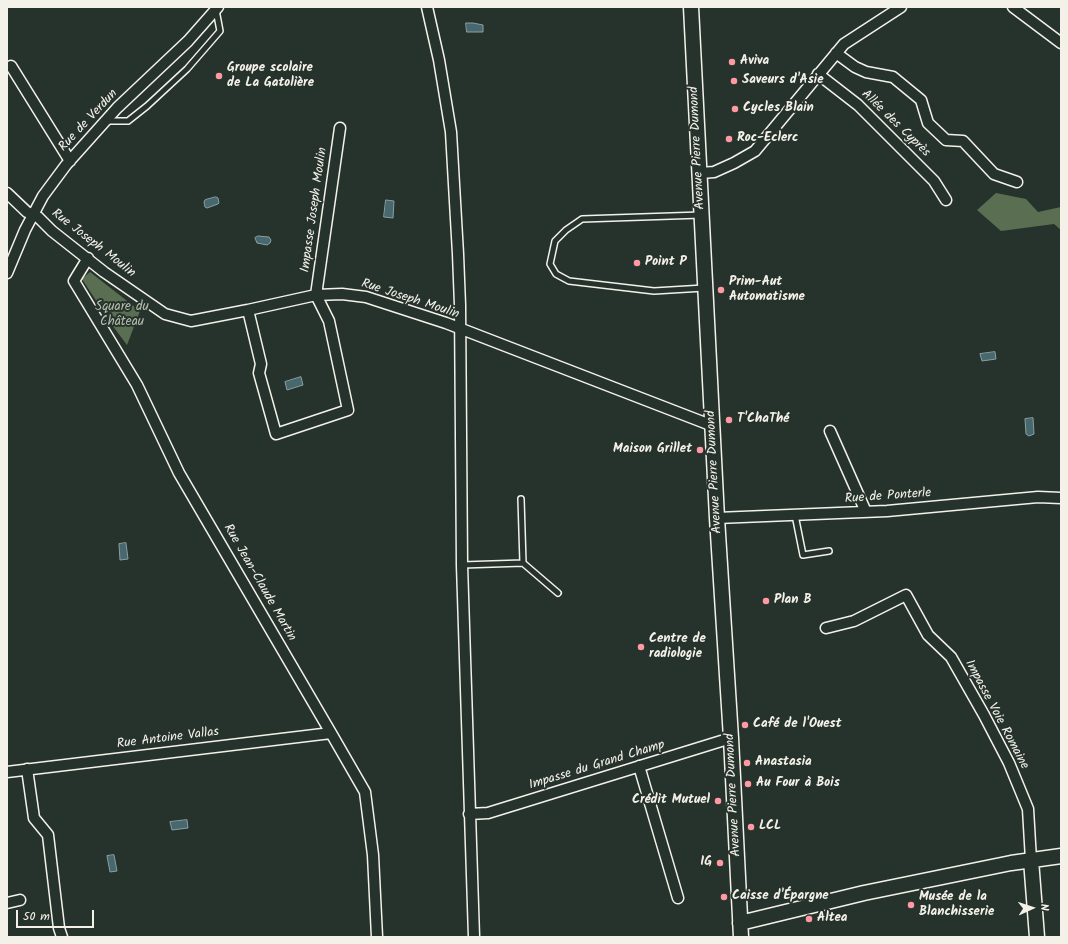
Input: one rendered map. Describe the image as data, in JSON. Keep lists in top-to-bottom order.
{
  "streets": {
    "main road": ["Avenue Pierre Dumond"],
    "street": [
      "Rue de Verdun",
      "Allée des Cyprès",
      "Impasse Joseph Moulin",
      "Rue Joseph Moulin",
      "Rue de Ponterle",
      "Rue Jean-Claude Martin",
      "Impasse Voie Romaine",
      "Rue Antoine Vallas",
      "Impasse du Grand Champ"
    ]
  },
  "crossings": [
    ["Rue de Verdun", "Rue Joseph Moulin"],
    ["Avenue Pierre Dumond", "Rue Joseph Moulin"],
    ["Avenue Pierre Dumond", "Rue de Ponterle"],
    ["Avenue Pierre Dumond", "Impasse du Grand Champ"],
    ["Impasse Joseph Moulin", "Rue Joseph Moulin"],
    ["Rue Joseph Moulin", "Rue Jean-Claude Martin"],
    ["Rue Jean-Claude Martin", "Rue Antoine Vallas"]
  ],
  "parks": ["Square du Château"],
  "places": [
    "Aviva",
    "Groupe scolaire de La Gatolière",
    "Saveurs d'Asie",
    "Cycles Blain",
    "Roc-Eclerc",
    "Point P",
    "Prim-Aut Automatisme",
    "T'ChaThé",
    "Maison Grillet",
    "Plan B",
    "Centre de radiologie",
    "Café de l'Ouest",
    "Anastasia",
    "Au Four à Bois",
    "Crédit Mutuel",
    "LCL",
    "IG",
    "Caisse d'Épargne",
    "Musée de la Blanchisserie",
    "Altea"
  ],
  "scale_bar": "50 m",
  "north": "right"
}
